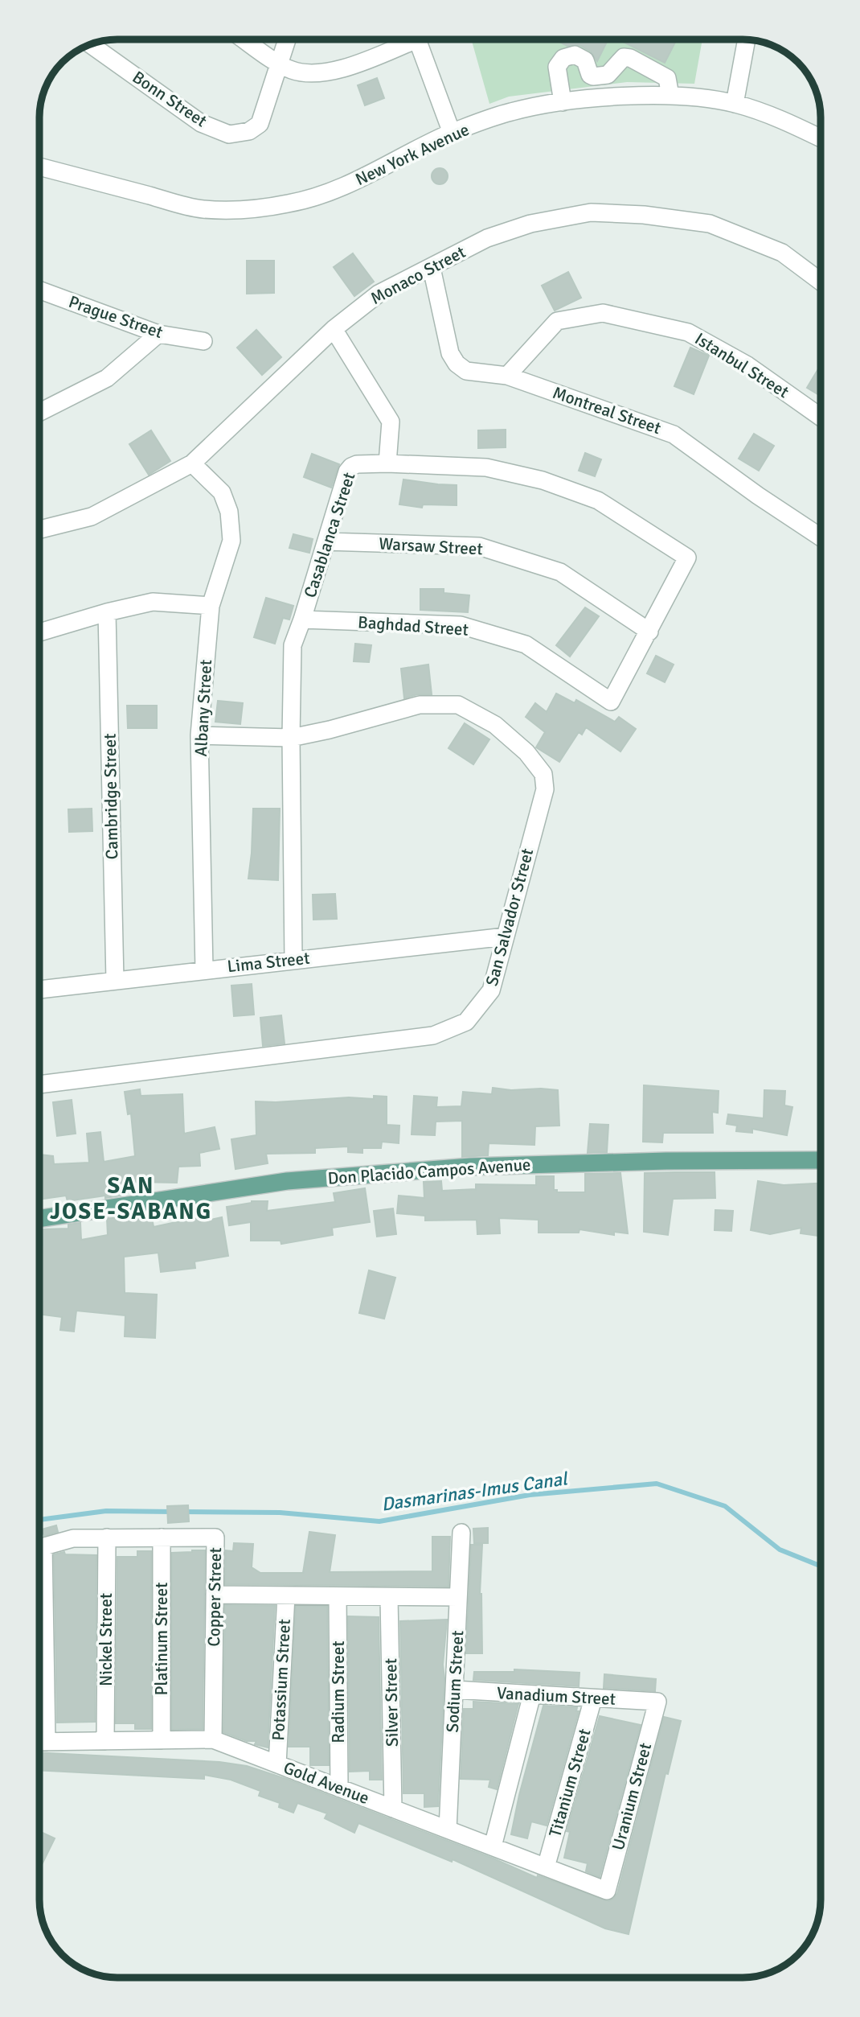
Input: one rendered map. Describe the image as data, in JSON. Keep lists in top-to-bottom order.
{
  "streets": {
    "main road": ["Don Placido Campos Avenue"],
    "street": [
      "Bonn Street",
      "New York Avenue",
      "Monaco Street",
      "Prague Street",
      "Istanbul Street",
      "Montreal Street",
      "Casablanca Street",
      "Warsaw Street",
      "Baghdad Street",
      "Albany Street",
      "Cambridge Street",
      "San Salvador Street",
      "Lima Street",
      "Copper Street",
      "Platinum Street",
      "Nickel Street",
      "Potassium Street",
      "Sodium Street",
      "Radium Street",
      "Vanadium Street",
      "Silver Street",
      "Gold Avenue",
      "Titanium Street",
      "Uranium Street"
    ]
  },
  "crossings": [
    ["Monaco Street", "Montreal Street"],
    ["Monaco Street", "Albany Street"],
    ["Istanbul Street", "Montreal Street"],
    ["Casablanca Street", "Warsaw Street"],
    ["Casablanca Street", "Baghdad Street"],
    ["Casablanca Street", "San Salvador Street"],
    ["Casablanca Street", "Lima Street"],
    ["Warsaw Street", "Baghdad Street"],
    ["Albany Street", "San Salvador Street"],
    ["Albany Street", "Lima Street"],
    ["Cambridge Street", "Lima Street"],
    ["San Salvador Street", "Lima Street"],
    ["Copper Street", "Platinum Street"],
    ["Copper Street", "Nickel Street"],
    ["Copper Street", "Gold Avenue"],
    ["Platinum Street", "Gold Avenue"],
    ["Nickel Street", "Gold Avenue"],
    ["Potassium Street", "Gold Avenue"],
    ["Sodium Street", "Vanadium Street"],
    ["Sodium Street", "Gold Avenue"],
    ["Radium Street", "Gold Avenue"],
    ["Vanadium Street", "Titanium Street"],
    ["Vanadium Street", "Uranium Street"],
    ["Silver Street", "Gold Avenue"],
    ["Gold Avenue", "Titanium Street"],
    ["Gold Avenue", "Uranium Street"]
  ],
  "districts": ["SAN JOSE-SABANG"],
  "water": ["Dasmarinas-Imus Canal"]
}
